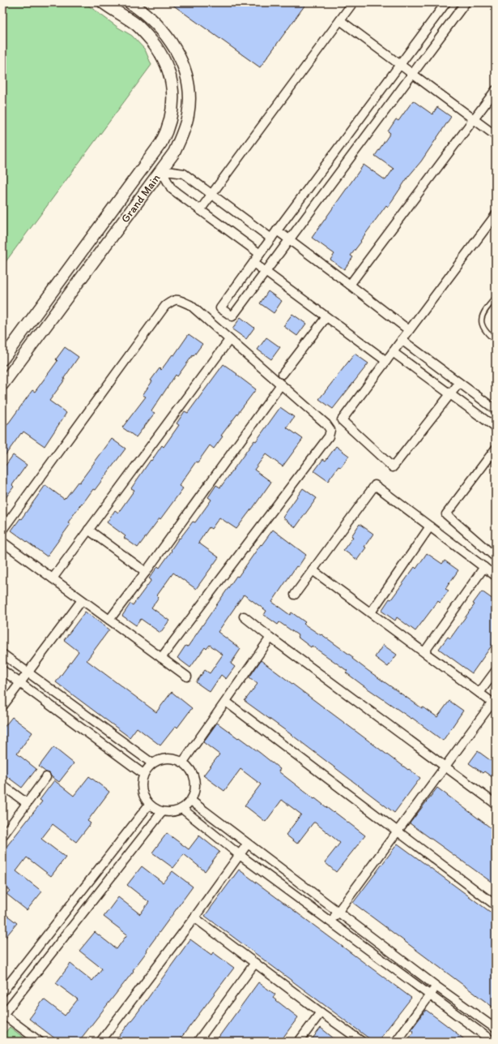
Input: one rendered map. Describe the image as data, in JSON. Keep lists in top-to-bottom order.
{
  "streets": {
    "street": ["Grand Main"]
  }
}
